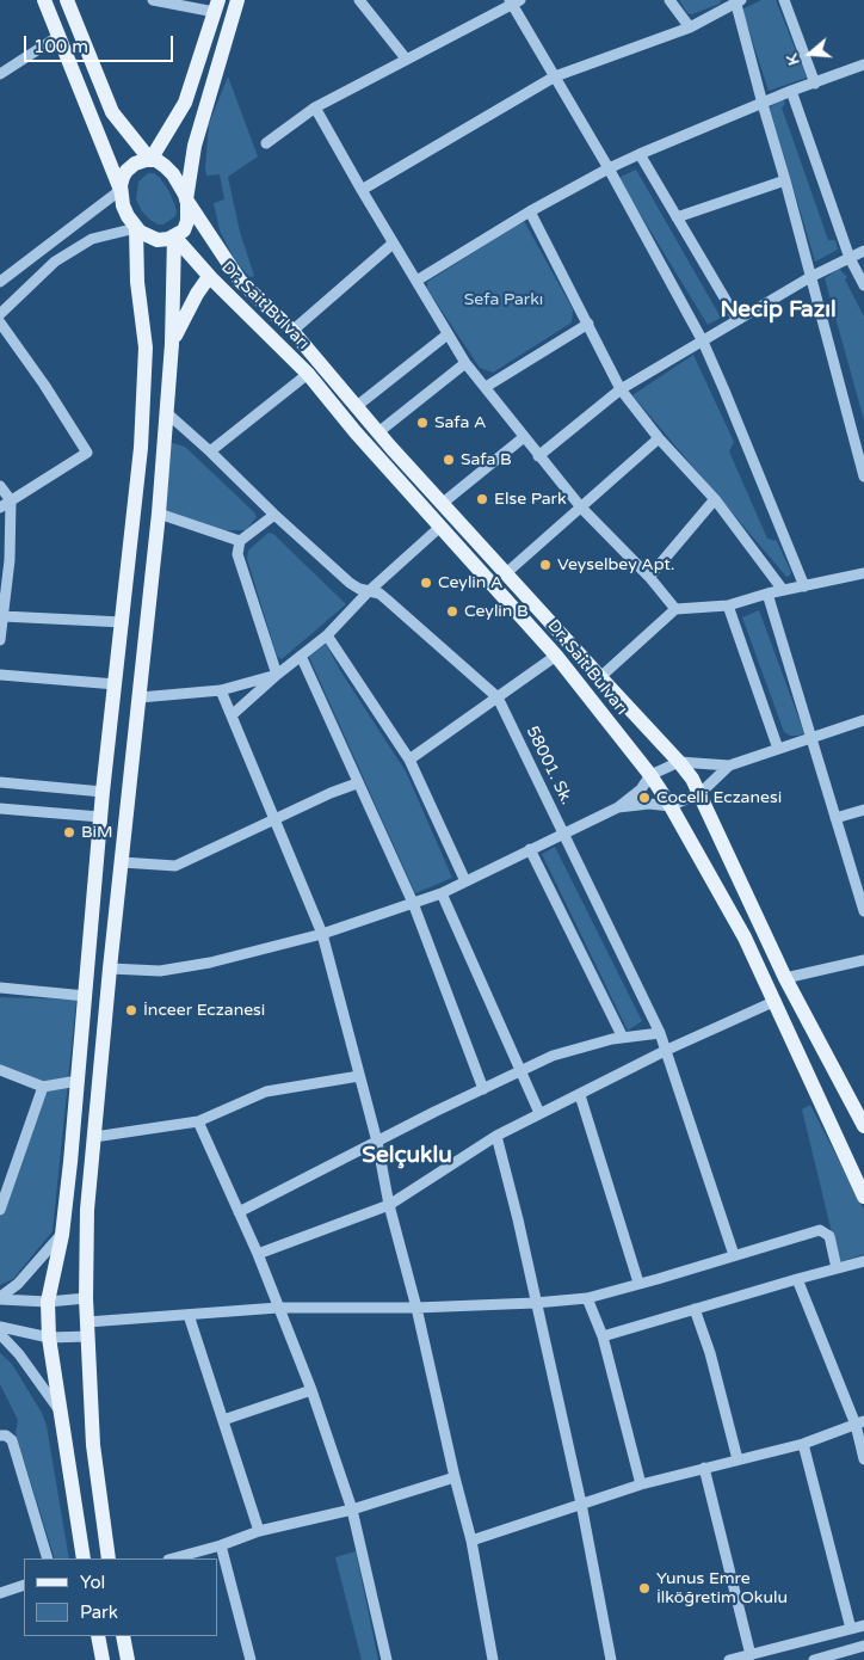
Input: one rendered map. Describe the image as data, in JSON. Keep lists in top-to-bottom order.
{
  "streets": {
    "main road": ["Dr. Sait Bulvarı"],
    "street": ["58001. Sk."]
  },
  "districts": ["Necip Fazıl", "Selçuklu"],
  "parks": ["Sefa Parkı"],
  "places": [
    "Safa A",
    "Safa B",
    "Else Park",
    "Veyselbey Apt.",
    "Ceylin A",
    "Ceylin B",
    "Cocelli Eczanesi",
    "BiM",
    "İnceer Eczanesi",
    "Yunus Emre İlköğretim Okulu"
  ],
  "legend": ["Yol", "Park"],
  "scale_bar": "100 m",
  "north": "left"
}
